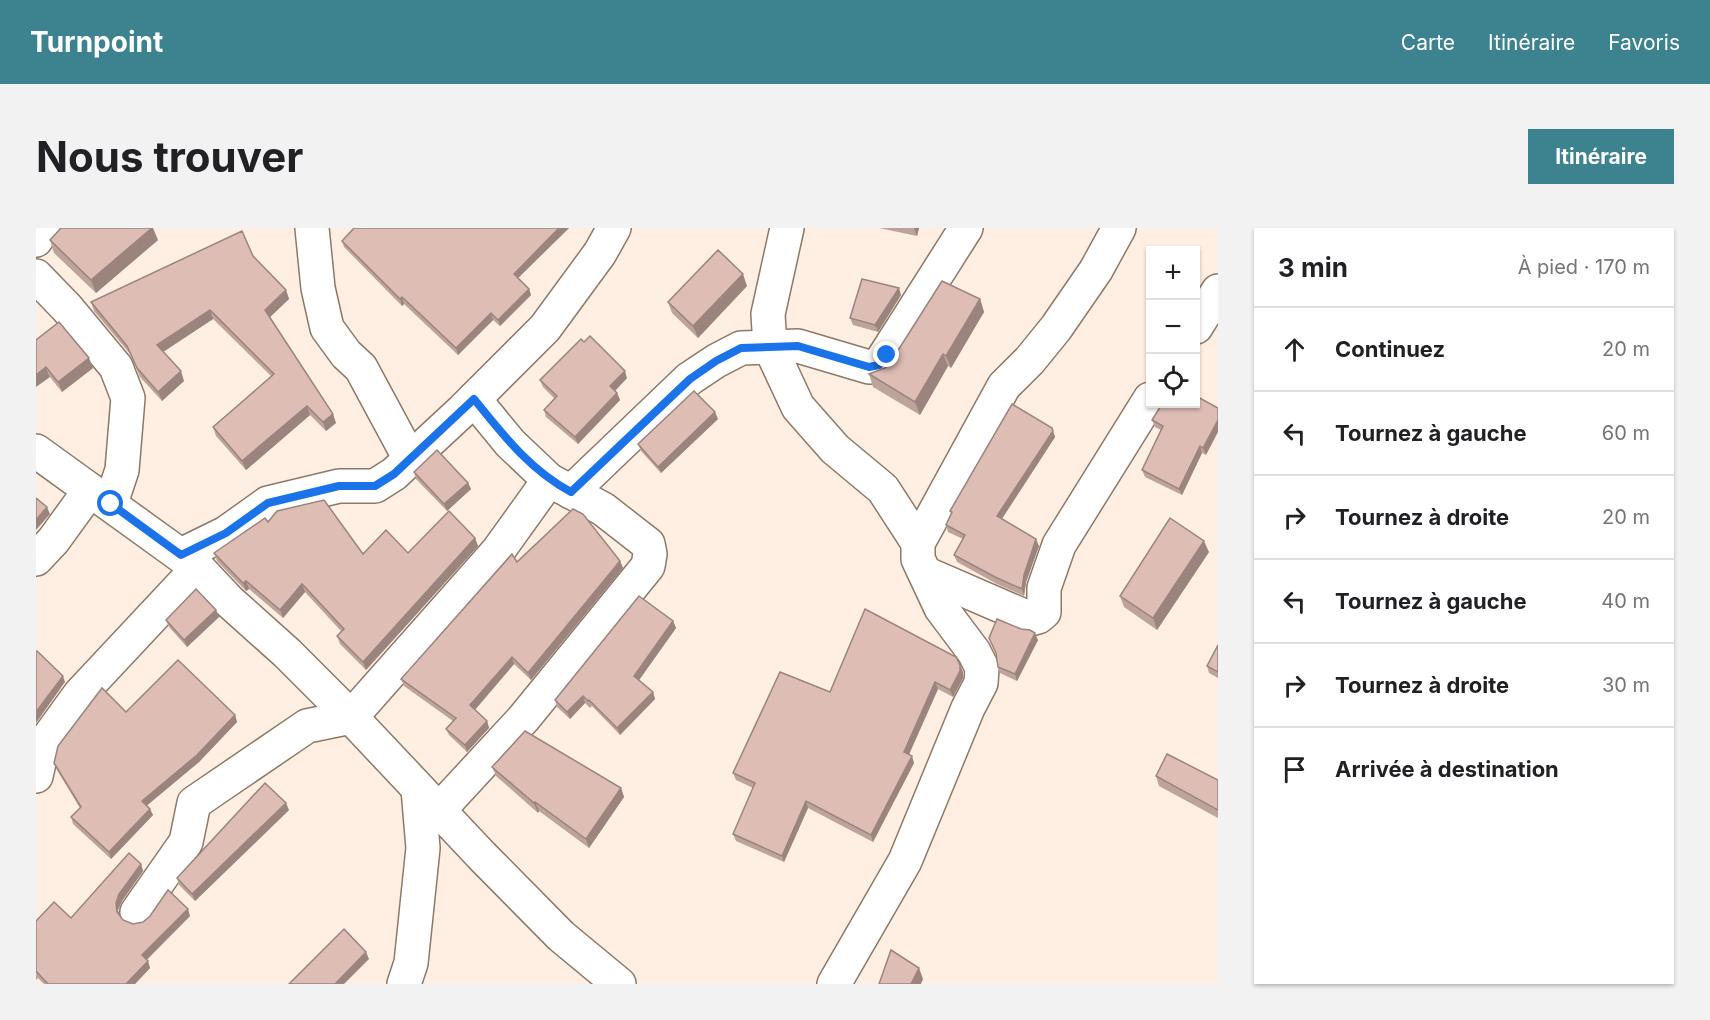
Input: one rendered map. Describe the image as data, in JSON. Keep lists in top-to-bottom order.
{
  "page": {
    "header": "Turnpoint",
    "nav": ["Carte", "Itinéraire", "Favoris"],
    "buttons": "Itinéraire",
    "title": "Nous trouver",
    "heading": ["3 min", "À pied · 170 m"],
    "map_buttons": ["+", "−"],
    "list": [
      ["Continuez", "20 m"],
      ["Tournez à gauche", "60 m"],
      ["Tournez à droite", "20 m"],
      ["Tournez à gauche", "40 m"],
      ["Tournez à droite", "30 m"],
      "Arrivée à destination"
    ]
  }
}
